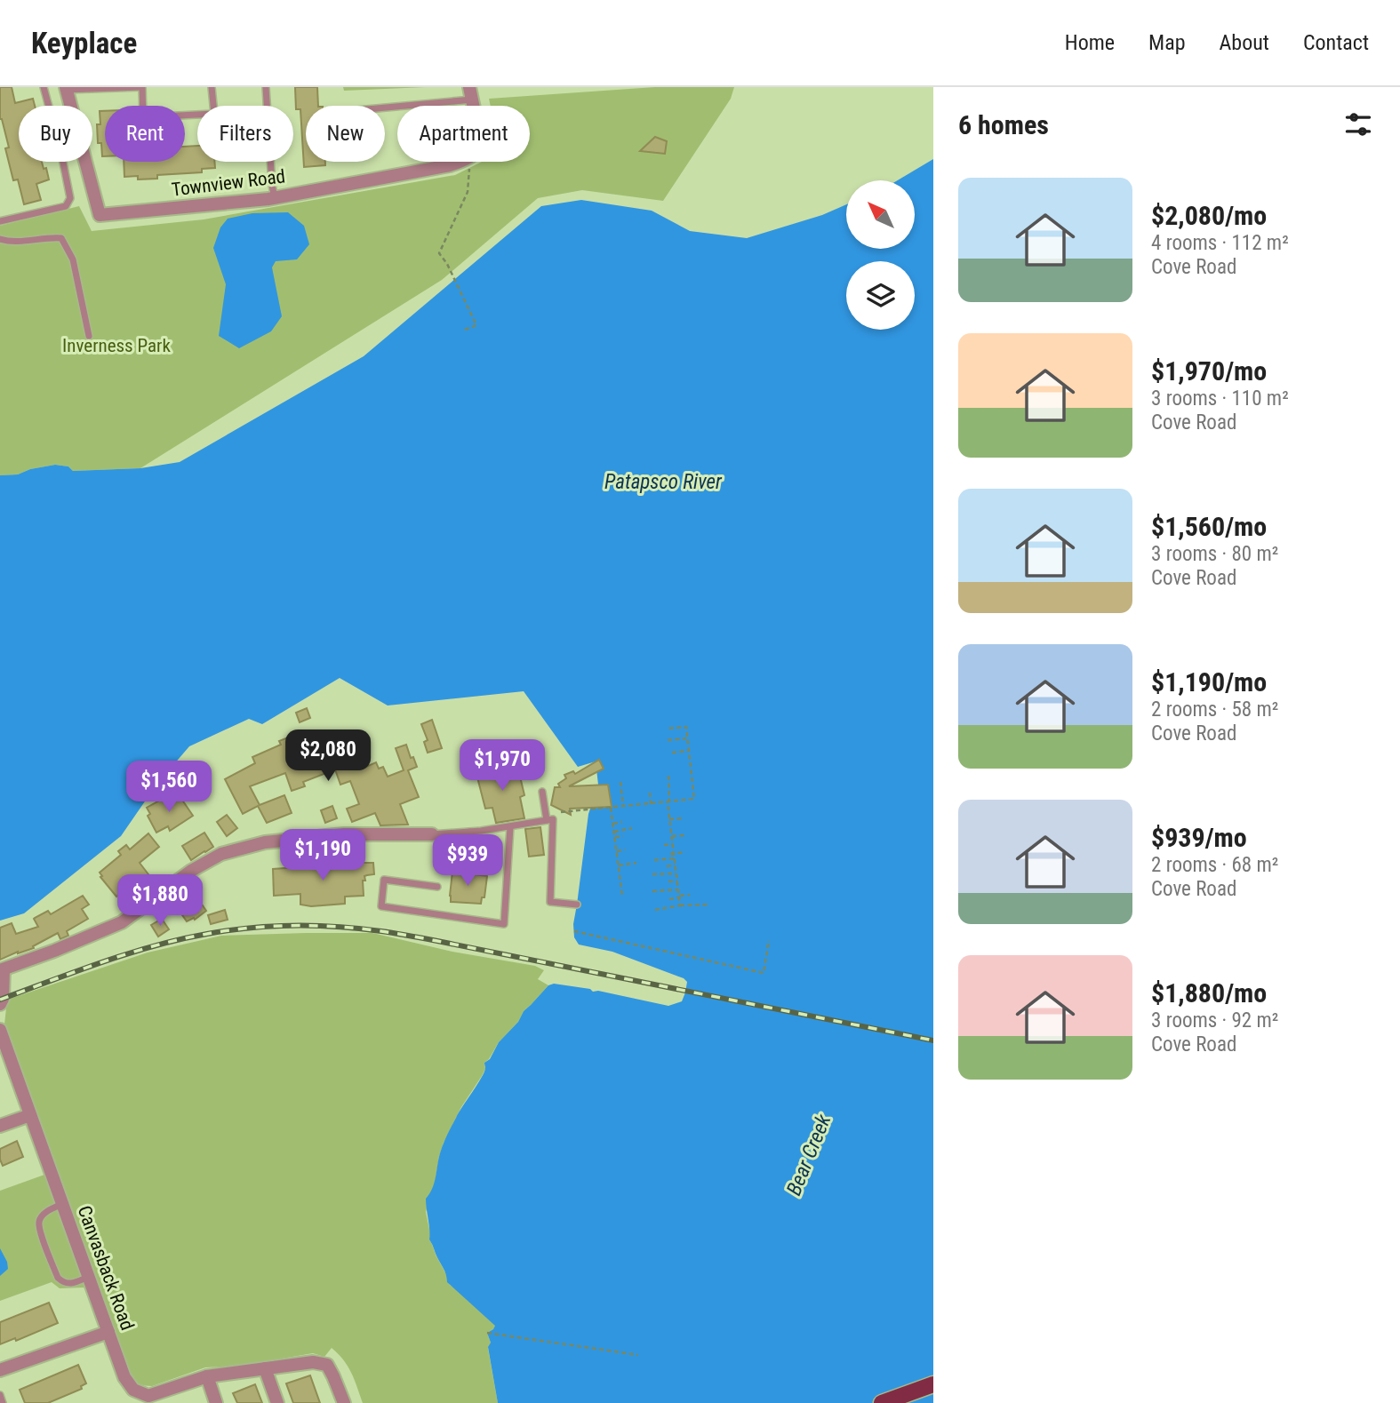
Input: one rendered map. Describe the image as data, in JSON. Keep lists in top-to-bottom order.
{
  "streets": {
    "street": ["Townview Road", "Canvasback Road"]
  },
  "water": ["Patapsco River", "Bear Creek"],
  "parks": ["Inverness Park"],
  "north": "top left",
  "page": {
    "header": "Keyplace",
    "nav": [
      "Home",
      "Map",
      "About",
      "Contact"
    ],
    "heading": "6 homes",
    "chip": [
      "Buy",
      "Rent",
      "Filters",
      "New",
      "Apartment"
    ],
    "list": [
      {
        "name": "$2,080/mo",
        "note": "4 rooms · 112 m² · Cove Road"
      },
      {
        "name": "$1,970/mo",
        "note": "3 rooms · 110 m² · Cove Road"
      },
      {
        "name": "$1,560/mo",
        "note": "3 rooms · 80 m² · Cove Road"
      },
      {
        "name": "$1,190/mo",
        "note": "2 rooms · 58 m² · Cove Road"
      },
      {
        "name": "$939/mo",
        "note": "2 rooms · 68 m² · Cove Road"
      },
      {
        "name": "$1,880/mo",
        "note": "3 rooms · 92 m² · Cove Road"
      }
    ],
    "price": [
      "$2,080",
      "$1,970",
      "$1,560",
      "$1,190",
      "$939",
      "$1,880"
    ]
  }
}
